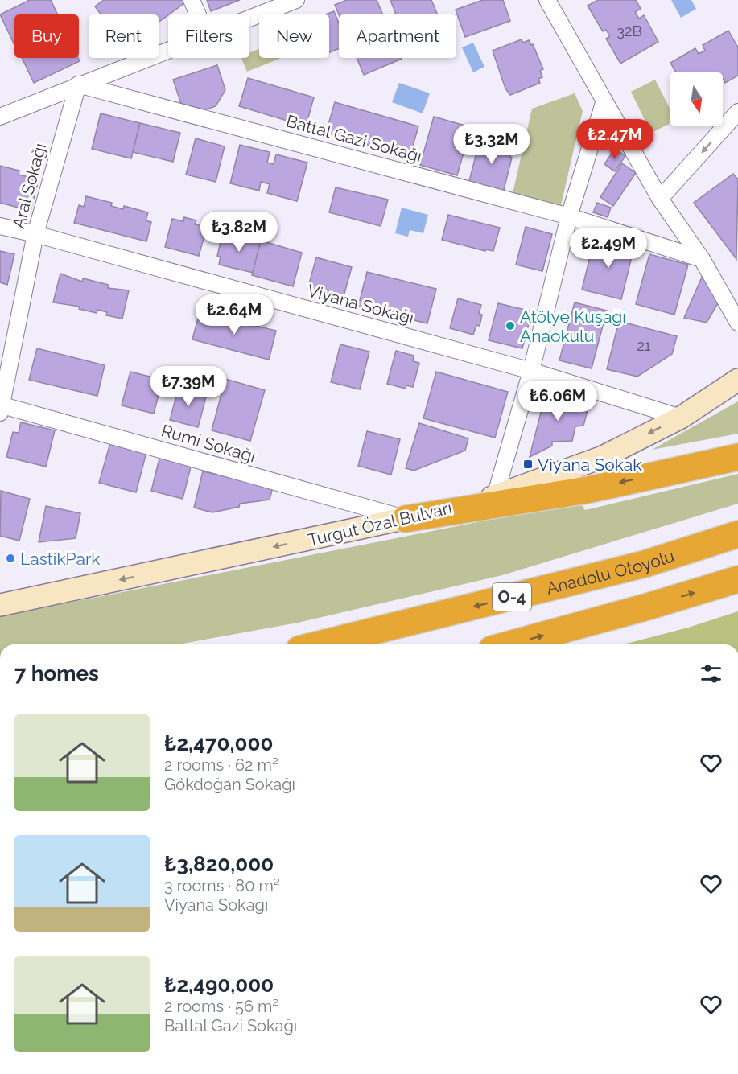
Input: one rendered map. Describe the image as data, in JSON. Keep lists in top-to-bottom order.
{
  "streets": {
    "highway": ["Anadolu Otoyolu", "O-4"],
    "main road": ["Turgut Özal Bulvarı"],
    "street": [
      "Battal Gazi Sokağı",
      "Aral Sokağı",
      "Viyana Sokağı",
      "Rumi Sokağı"
    ]
  },
  "crossings": [
    ["Battal Gazi Sokağı", "Aral Sokağı"],
    ["Aral Sokağı", "Viyana Sokağı"],
    ["Aral Sokağı", "Rumi Sokağı"],
    ["Viyana Sokağı", "Turgut Özal Bulvarı"],
    ["Rumi Sokağı", "Turgut Özal Bulvarı"]
  ],
  "one_way": ["Turgut Özal Bulvarı"],
  "places": {
    "other": ["Atölye Kuşağı Anaokulu", "LastikPark"],
    "transit": ["Viyana Sokak"]
  },
  "house_numbers": ["32B", "21"],
  "north": "bottom",
  "page": {
    "chip": [
      "Buy",
      "Rent",
      "Filters",
      "New",
      "Apartment"
    ],
    "price": [
      "₺2.47M",
      "₺3.32M",
      "₺3.82M",
      "₺2.49M",
      "₺2.64M",
      "₺7.39M",
      "₺6.06M"
    ],
    "heading": "7 homes",
    "list": [
      {
        "name": "₺2,470,000",
        "note": "2 rooms · 62 m² · Gökdoğan Sokağı"
      },
      {
        "name": "₺3,820,000",
        "note": "3 rooms · 80 m² · Viyana Sokağı"
      },
      {
        "name": "₺2,490,000",
        "note": "2 rooms · 56 m² · Battal Gazi Sokağı"
      }
    ]
  }
}
